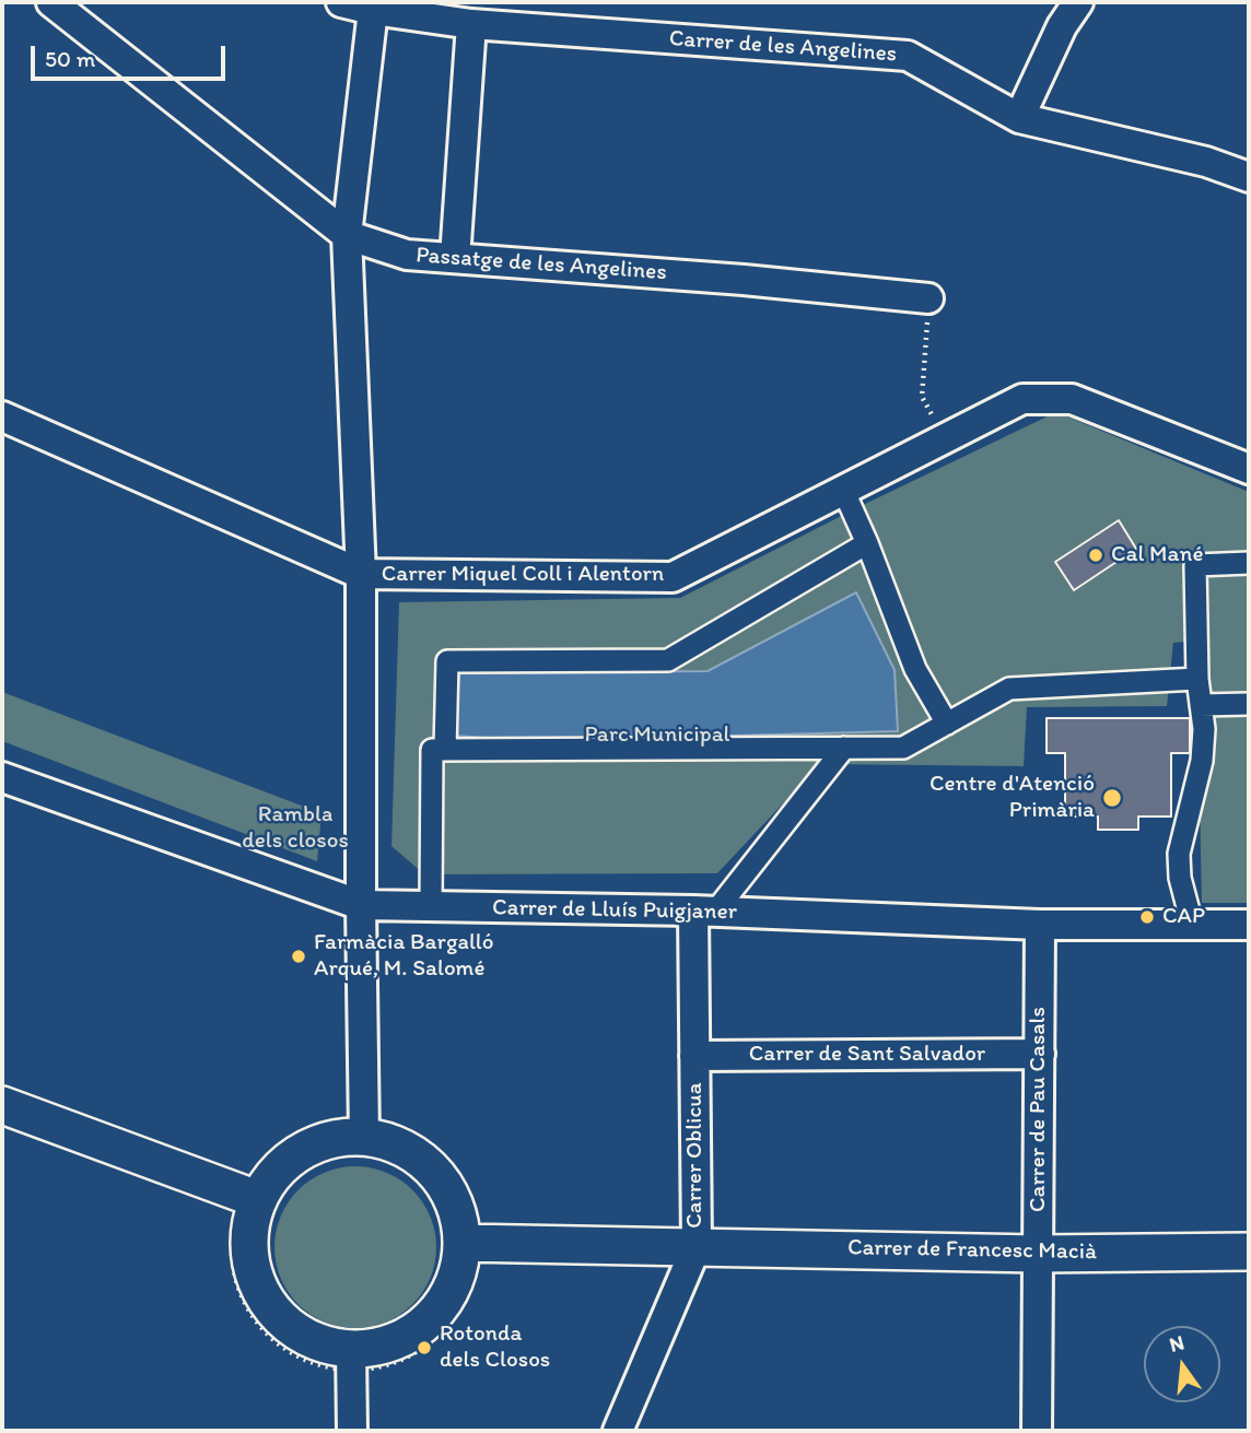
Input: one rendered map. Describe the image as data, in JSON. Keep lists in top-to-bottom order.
{
  "streets": {
    "street": [
      "Carrer de les Angelines",
      "Passatge de les Angelines",
      "Carrer Miquel Coll i Alentorn",
      "Carrer de Lluís Puigjaner",
      "Carrer de Sant Salvador",
      "Carrer de Pau Casals",
      "Carrer Oblicua",
      "Carrer de Francesc Macià"
    ]
  },
  "crossings": [
    ["Carrer de Lluís Puigjaner", "Carrer de Pau Casals"],
    ["Carrer de Lluís Puigjaner", "Carrer Oblicua"],
    ["Carrer de Sant Salvador", "Carrer de Pau Casals"],
    ["Carrer de Sant Salvador", "Carrer Oblicua"],
    ["Carrer de Pau Casals", "Carrer de Francesc Macià"],
    ["Carrer Oblicua", "Carrer de Francesc Macià"]
  ],
  "parks": ["Parc Municipal", "Rambla dels closos"],
  "places": [
    "Cal Mané",
    "Centre d'Atenció Primària",
    "CAP",
    "Farmàcia Bargalló Arqué, M. Salomé",
    "Rotonda dels Closos"
  ],
  "scale_bar": "50 m",
  "north": "top"
}
